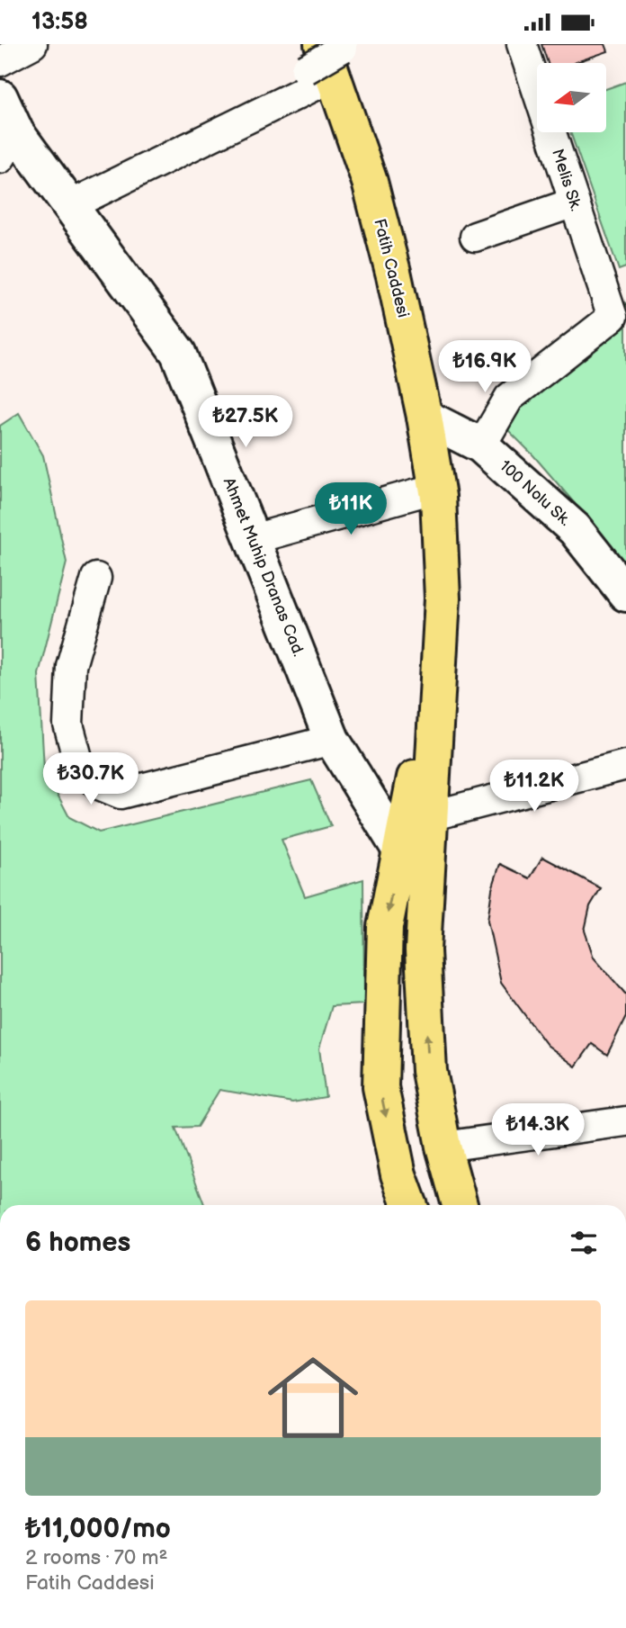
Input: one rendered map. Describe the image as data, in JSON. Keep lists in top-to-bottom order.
{
  "streets": {
    "highway": ["Fatih Caddesi"],
    "street": ["Melis Sk.", "100 Nolu Sk.", "Ahmet Muhip Dranas Cad."]
  },
  "crossings": [
    ["Melis Sk.", "100 Nolu Sk."],
    ["Fatih Caddesi", "100 Nolu Sk."]
  ],
  "north": "left",
  "page": {
    "status": "13:58",
    "price": [
      "₺16.9K",
      "₺27.5K",
      "₺11K",
      "₺30.7K",
      "₺11.2K",
      "₺14.3K"
    ],
    "heading": "6 homes",
    "list": [
      {
        "name": "₺11,000/mo",
        "note": "2 rooms · 70 m² · Fatih Caddesi"
      }
    ]
  }
}
